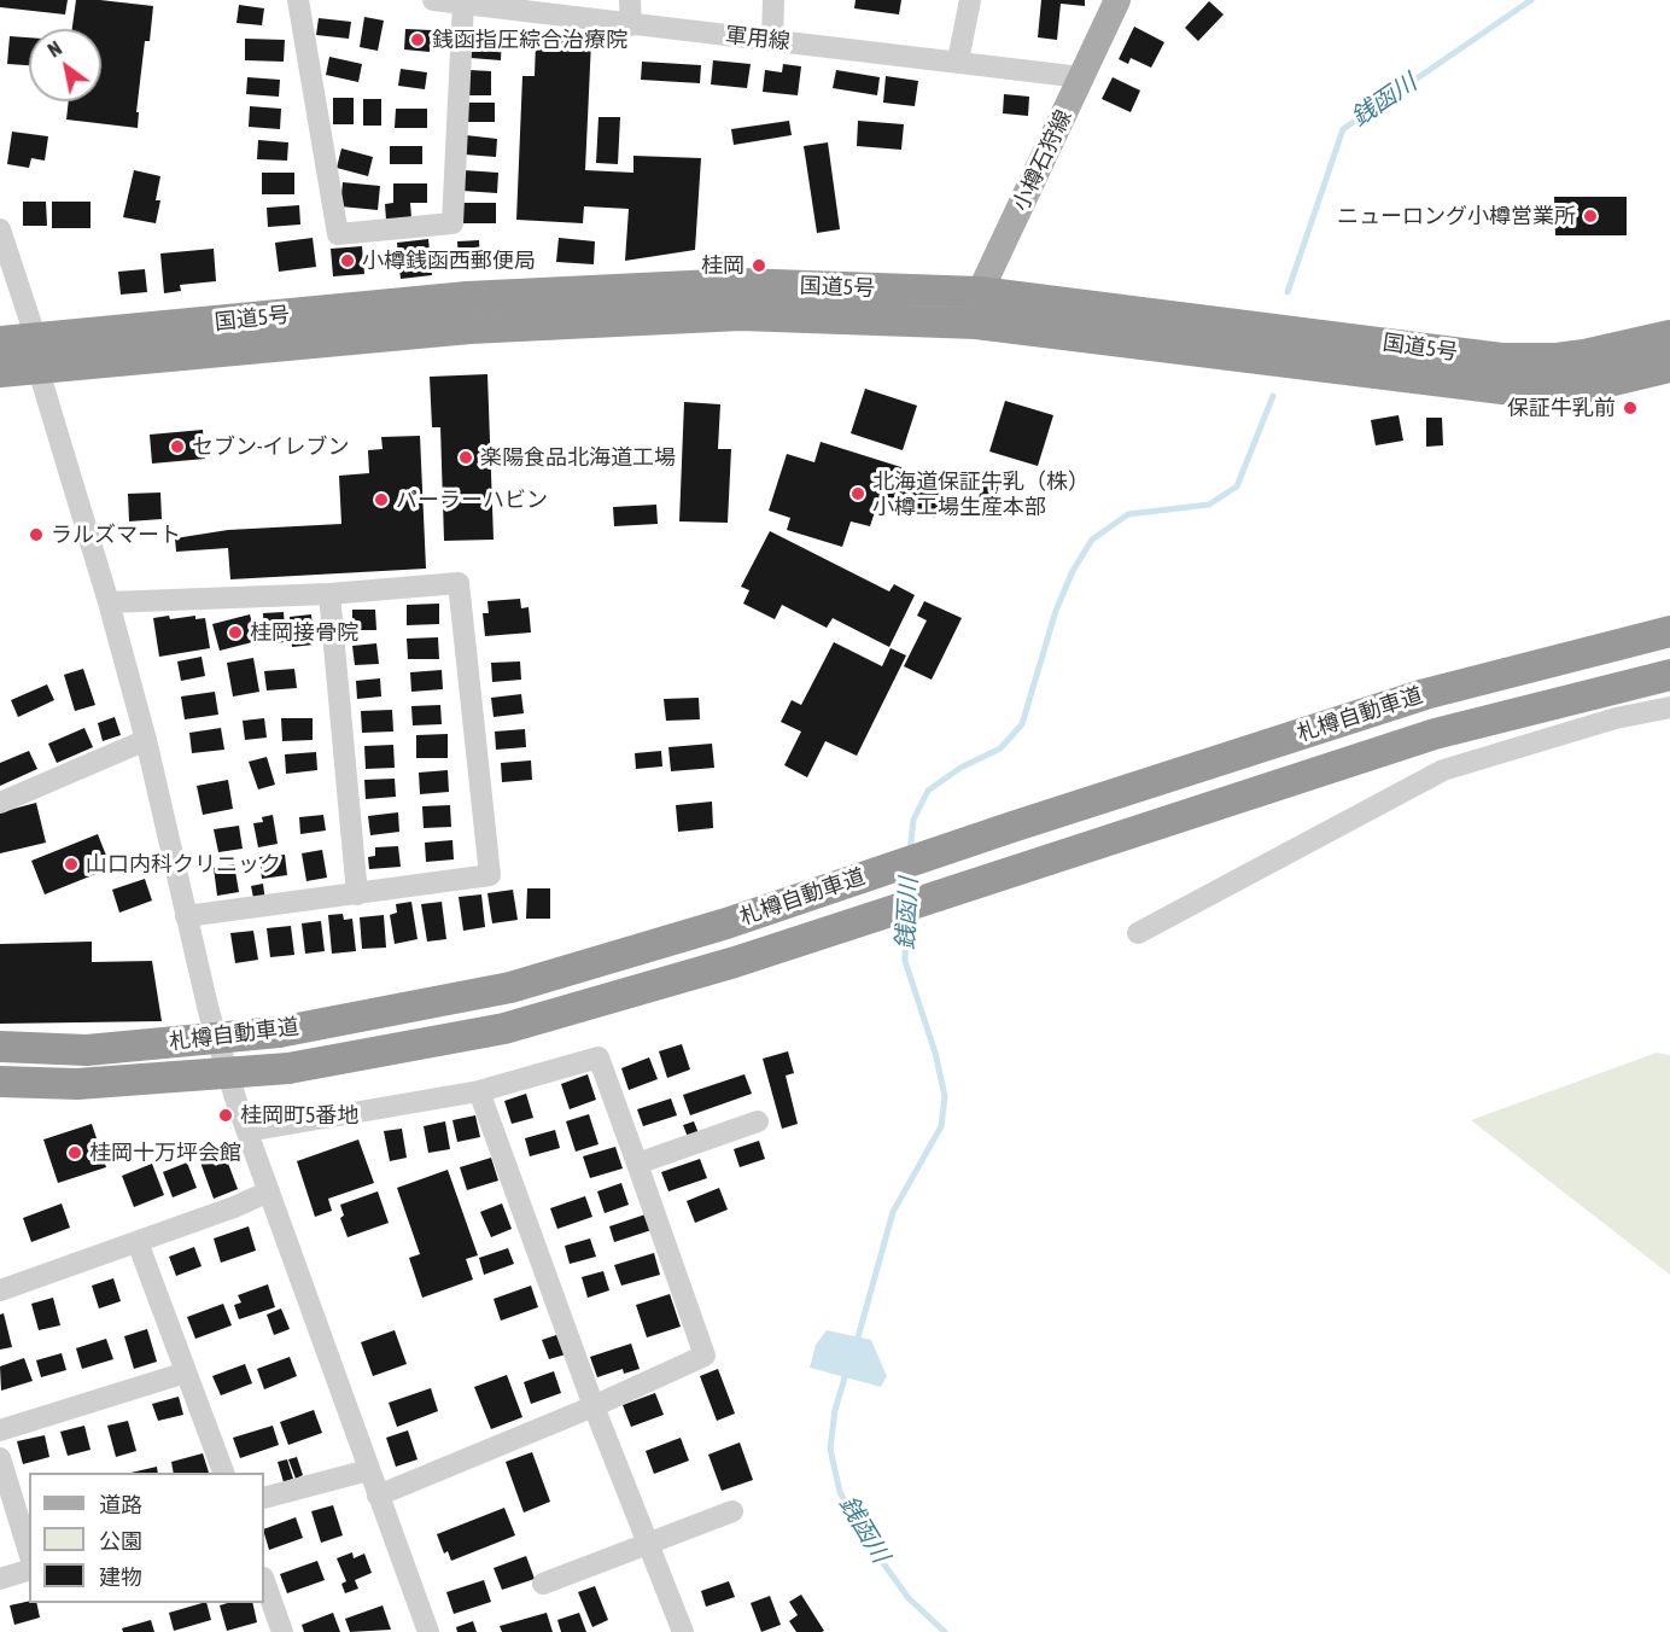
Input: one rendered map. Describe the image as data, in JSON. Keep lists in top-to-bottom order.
{
  "streets": {
    "highway": ["国道5号", "札樽自動車道"],
    "main road": ["小樽石狩線"],
    "street": ["軍用線"]
  },
  "crossings": [
    ["軍用線", "小樽石狩線"],
    ["小樽石狩線", "国道5号"]
  ],
  "water": ["銭函川"],
  "places": [
    "銭函指圧綜合治療院",
    "ニューロング小樽営業所",
    "小樽銭函西郵便局",
    "桂岡",
    "保証牛乳前",
    "セブン-イレブン",
    "楽陽食品北海道工場",
    "北海道保証牛乳（株） 小樽工場生産本部",
    "パーラーハビン",
    "ラルズマート",
    "桂岡接骨院",
    "山口内科クリニック",
    "桂岡町5番地",
    "桂岡十万坪会館"
  ],
  "legend": ["道路", "公園", "建物"],
  "north": "top left"
}
